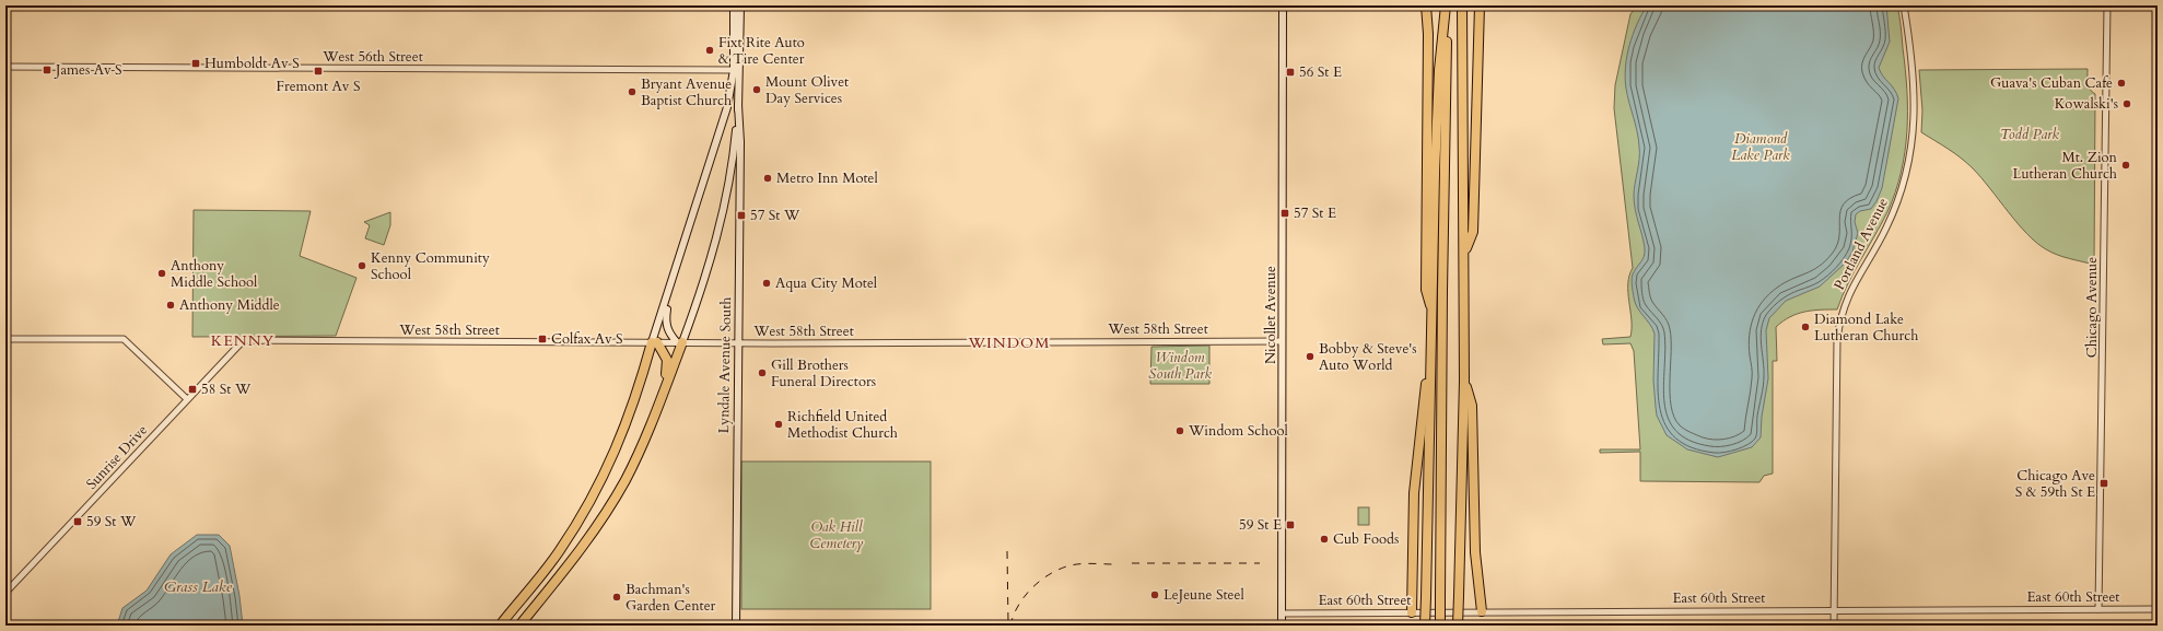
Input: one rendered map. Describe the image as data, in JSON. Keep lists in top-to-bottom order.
{
  "streets": {
    "main road": ["Nicollet Avenue", "Lyndale Avenue South"],
    "street": [
      "West 56th Street",
      "Portland Avenue",
      "Chicago Avenue",
      "West 58th Street",
      "Sunrise Drive",
      "East 60th Street"
    ]
  },
  "crossings": [
    ["Portland Avenue", "East 60th Street"],
    ["Chicago Avenue", "East 60th Street"],
    ["Nicollet Avenue", "West 58th Street"],
    ["Nicollet Avenue", "East 60th Street"],
    ["West 58th Street", "Lyndale Avenue South"],
    ["West 58th Street", "Sunrise Drive"]
  ],
  "districts": ["KENNY", "WINDOM"],
  "water": ["Grass Lake"],
  "parks": [
    "Todd Park",
    "Diamond Lake Park",
    "Windom South Park",
    "Oak Hill Cemetery"
  ],
  "places": {
    "other": [
      "Fixt Rite Auto & Tire Center",
      "Guava's Cuban Cafe",
      "Mount Olivet Day Services",
      "Bryant Avenue Baptist Church",
      "Kowalski's",
      "Mt. Zion Lutheran Church",
      "Metro Inn Motel",
      "Kenny Community School",
      "Anthony Middle School",
      "Aqua City Motel",
      "Anthony Middle",
      "Diamond Lake Lutheran Church",
      "Bobby & Steve's Auto World",
      "Gill Brothers Funeral Directors",
      "Richfield United Methodist Church",
      "Windom School",
      "Cub Foods",
      "LeJeune Steel",
      "Bachman's Garden Center"
    ],
    "transit": [
      "Humboldt Av S",
      "James Av S",
      "Fremont Av S",
      "56 St E",
      "57 St E",
      "57 St W",
      "Colfax Av S",
      "58 St W",
      "Chicago Ave S & 59th St E",
      "59 St W",
      "59 St E"
    ]
  }
}
